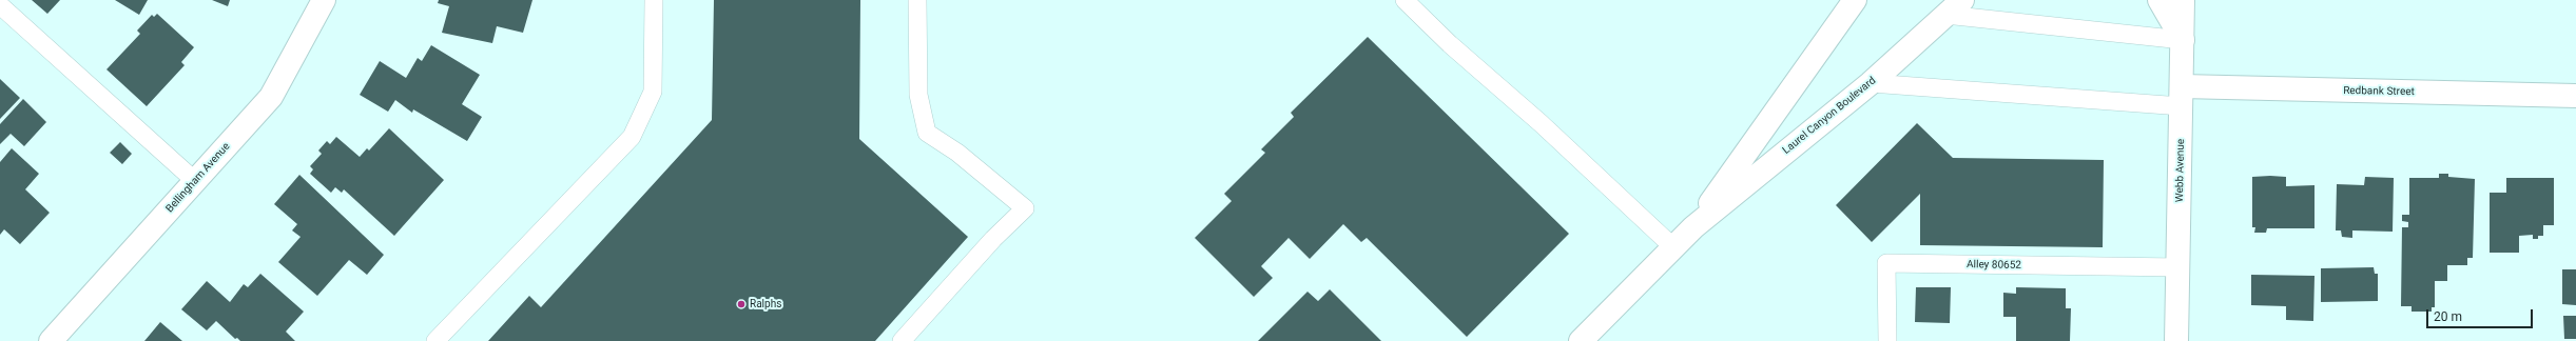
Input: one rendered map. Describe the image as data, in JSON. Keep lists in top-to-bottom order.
{
  "streets": {
    "street": [
      "Redbank Street",
      "Laurel Canyon Boulevard",
      "Webb Avenue",
      "Bellingham Avenue"
    ],
    "lane": ["Alley 80652"]
  },
  "crossings": [
    ["Redbank Street", "Webb Avenue"],
    ["Webb Avenue", "Alley 80652"]
  ],
  "places": ["Ralphs"],
  "scale_bar": "20 m"
}
